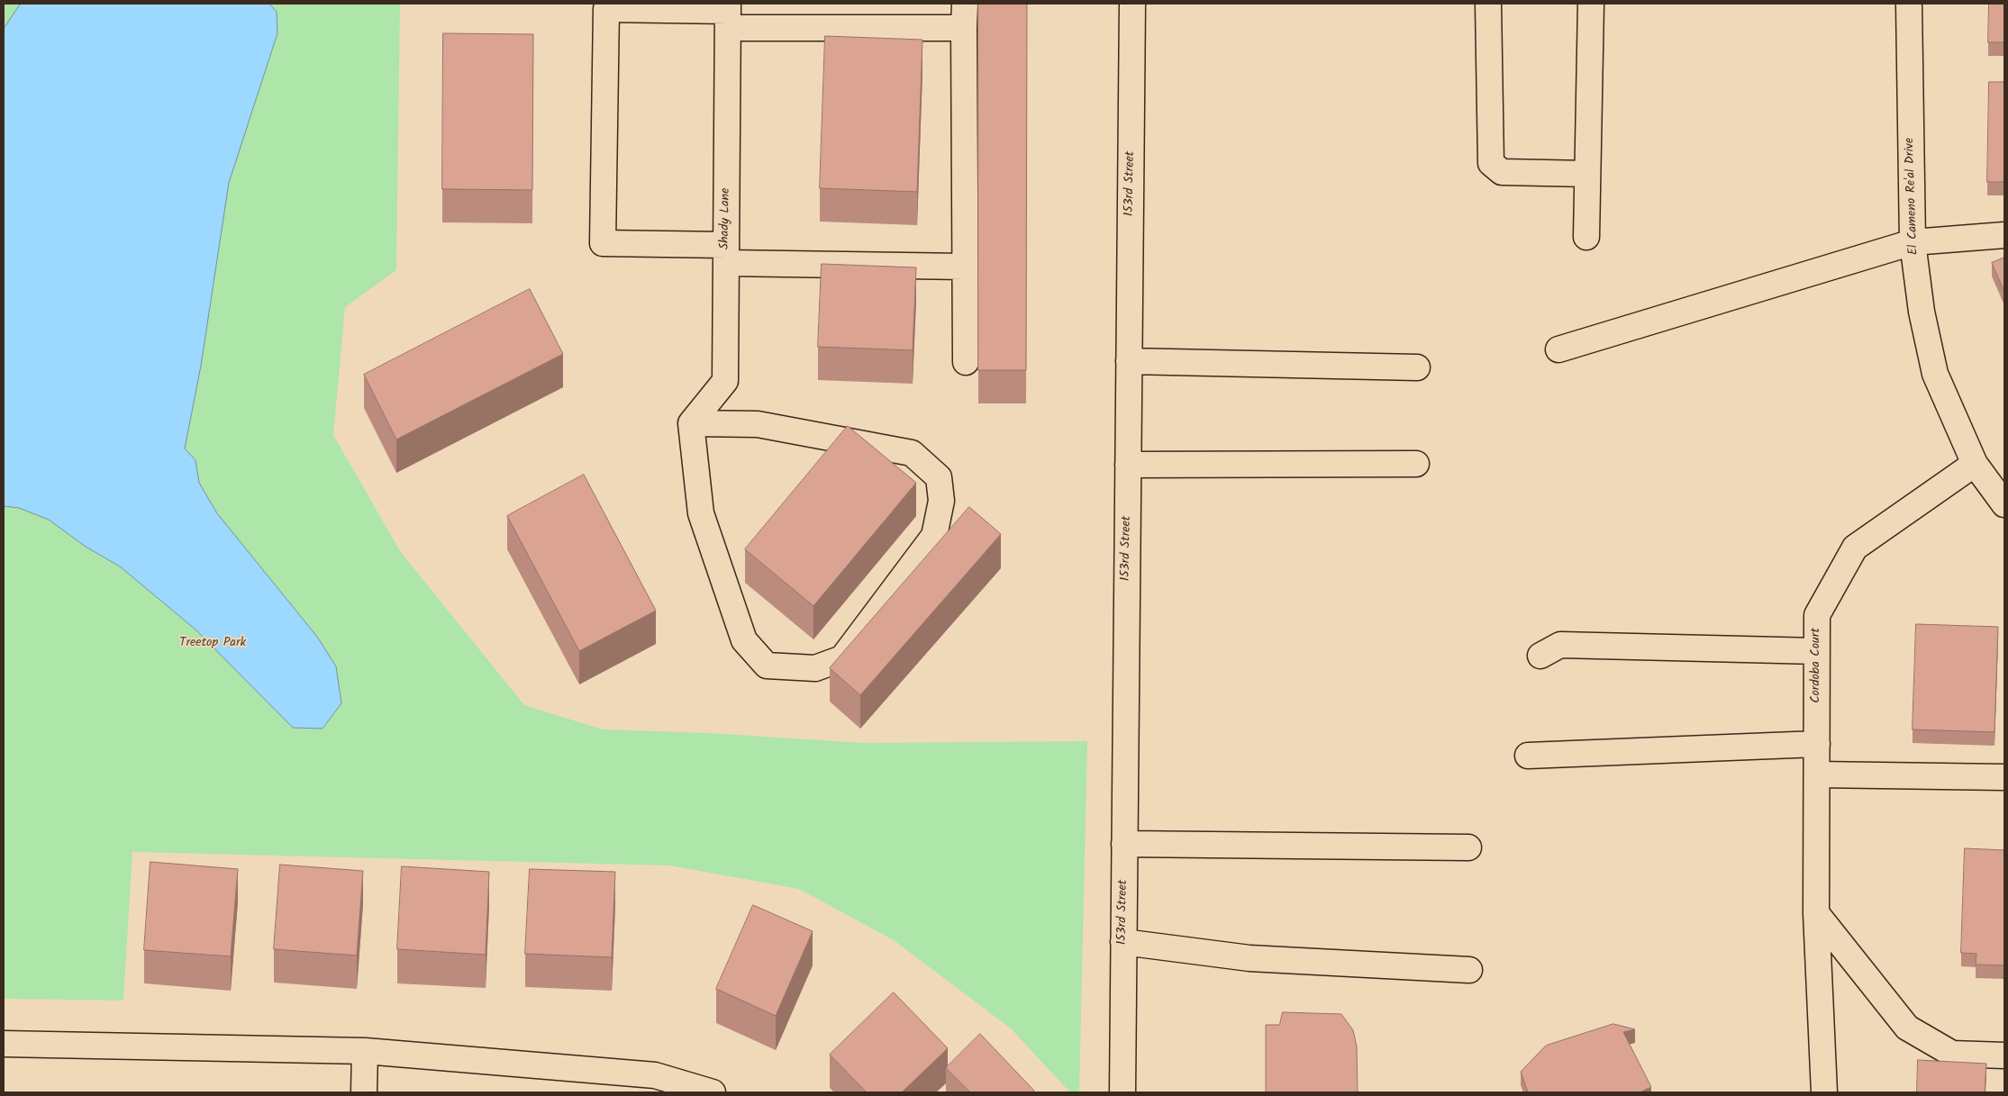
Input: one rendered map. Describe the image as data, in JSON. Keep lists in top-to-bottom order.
{
  "streets": {
    "street": [
      "153rd Street",
      "El Cameno Re'al Drive",
      "Shady Lane",
      "Cordoba Court"
    ]
  },
  "crossings": [
    ["El Cameno Re'al Drive", "Cordoba Court"]
  ],
  "parks": ["Treetop Park"]
}
